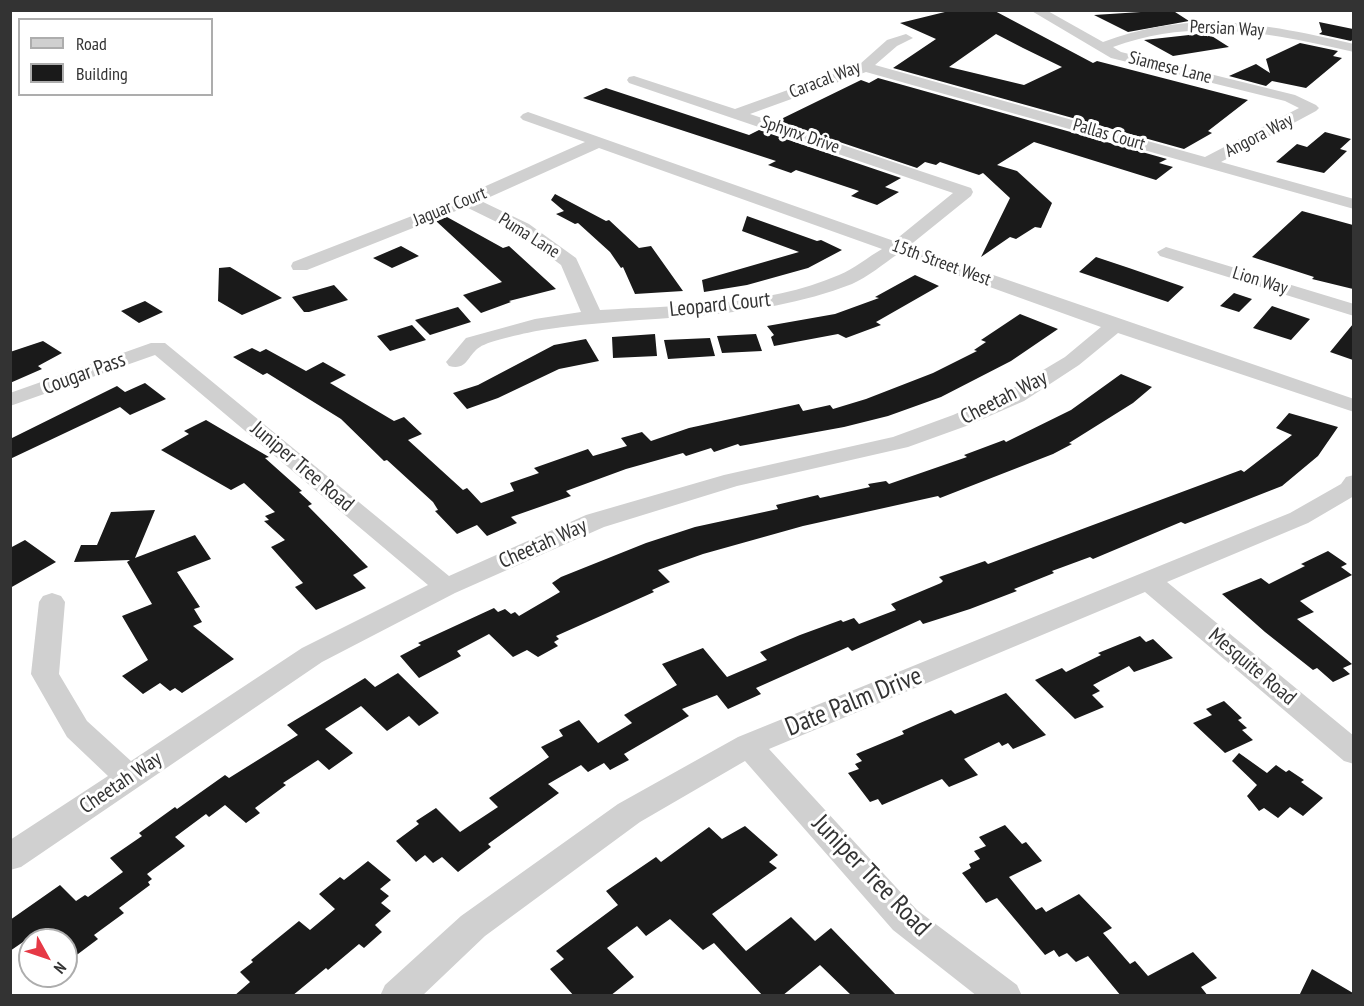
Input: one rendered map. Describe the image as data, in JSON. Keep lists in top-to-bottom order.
{
  "streets": {
    "street": [
      "Persian Way",
      "Siamese Lane",
      "Caracal Way",
      "Sphynx Drive",
      "Pallas Court",
      "Angora Way",
      "Jaguar Court",
      "Puma Lane",
      "15th Street West",
      "Lion Way",
      "Leopard Court",
      "Cougar Pass",
      "Cheetah Way",
      "Juniper Tree Road",
      "Mesquite Road",
      "Date Palm Drive"
    ]
  },
  "crossings": [
    ["Persian Way", "Siamese Lane"],
    ["Siamese Lane", "Angora Way"],
    ["Caracal Way", "Sphynx Drive"],
    ["Caracal Way", "Pallas Court"],
    ["Sphynx Drive", "Leopard Court"],
    ["Pallas Court", "Angora Way"],
    ["Jaguar Court", "Puma Lane"],
    ["Jaguar Court", "15th Street West"],
    ["Puma Lane", "Leopard Court"],
    ["15th Street West", "Leopard Court"],
    ["15th Street West", "Cheetah Way"],
    ["Cougar Pass", "Juniper Tree Road"],
    ["Cheetah Way", "Juniper Tree Road"],
    ["Juniper Tree Road", "Date Palm Drive"],
    ["Mesquite Road", "Date Palm Drive"]
  ],
  "legend": ["Road", "Building"],
  "north": "bottom right"
}
